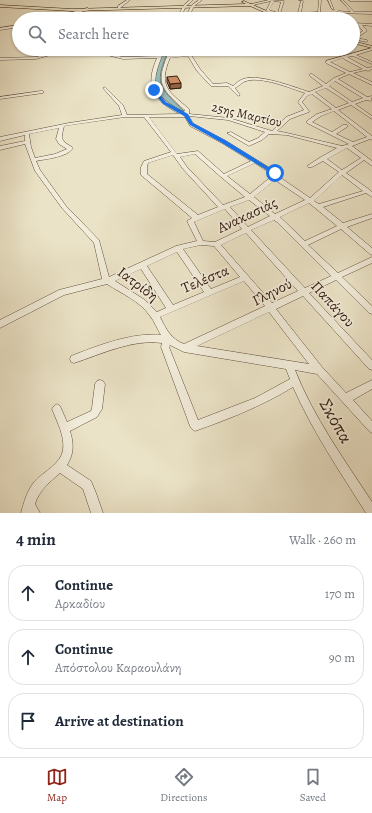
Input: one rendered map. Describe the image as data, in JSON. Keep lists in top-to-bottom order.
{
  "streets": {
    "street": [
      "25ης Μαρτίου",
      "Ανακασιάς",
      "Τελέστα",
      "Ιατρίδη",
      "Γληνού",
      "Παπάγου",
      "Σκόπα"
    ]
  },
  "crossings": [
    ["25ης Μαρτίου", "Ιατρίδη"],
    ["25ης Μαρτίου", "Παπάγου"],
    ["Ανακασιάς", "Ιατρίδη"],
    ["Ανακασιάς", "Παπάγου"],
    ["Τελέστα", "Ιατρίδη"],
    ["Ιατρίδη", "Σκόπα"],
    ["Γληνού", "Παπάγου"]
  ],
  "page": {
    "search": "Search here",
    "heading": ["4 min", "Walk · 260 m"],
    "list": [
      ["Continue", "Αρκαδίου", "170 m"],
      ["Continue", "Απόστολου Καραουλάνη", "90 m"],
      "Arrive at destination"
    ],
    "nav": ["Map", "Directions", "Saved"]
  }
}
